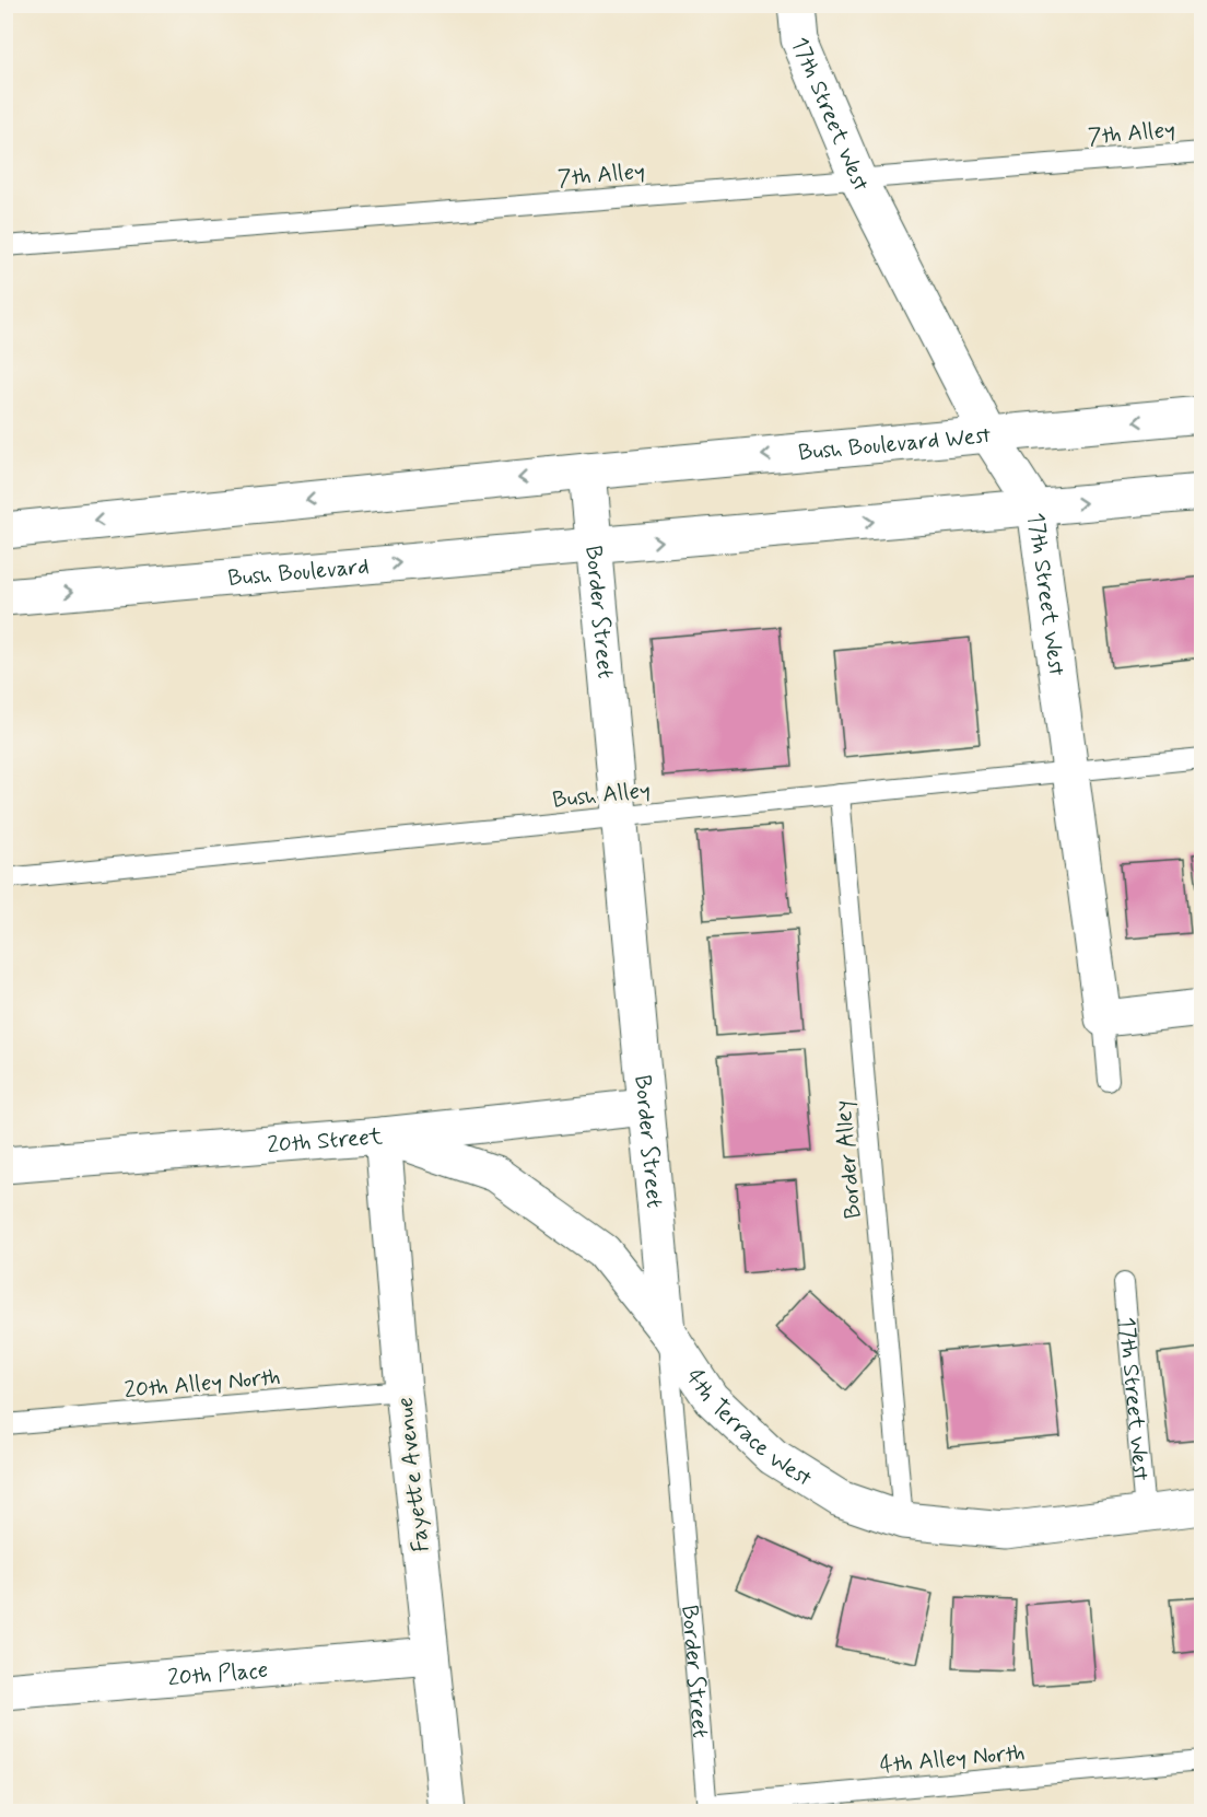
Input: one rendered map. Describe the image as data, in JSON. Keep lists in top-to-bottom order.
{
  "streets": {
    "street": [
      "17th Street West",
      "Bush Boulevard West",
      "Bush Boulevard",
      "Border Street",
      "20th Street",
      "4th Terrace West",
      "Fayette Avenue",
      "20th Place"
    ],
    "lane": [
      "7th Alley",
      "Bush Alley",
      "Border Alley",
      "20th Alley North",
      "4th Alley North"
    ]
  },
  "crossings": [
    ["17th Street West", "7th Alley"],
    ["17th Street West", "Bush Boulevard West"],
    ["17th Street West", "Bush Alley"],
    ["17th Street West", "4th Terrace West"],
    ["Bush Boulevard West", "Border Street"],
    ["Bush Boulevard", "Border Street"],
    ["Border Street", "Bush Alley"],
    ["Border Street", "20th Street"],
    ["Border Street", "4th Terrace West"],
    ["Border Street", "4th Alley North"],
    ["Bush Alley", "Border Alley"],
    ["20th Street", "4th Terrace West"],
    ["20th Street", "Fayette Avenue"],
    ["Border Alley", "4th Terrace West"],
    ["20th Alley North", "Fayette Avenue"],
    ["4th Terrace West", "Fayette Avenue"],
    ["Fayette Avenue", "20th Place"]
  ]
}
